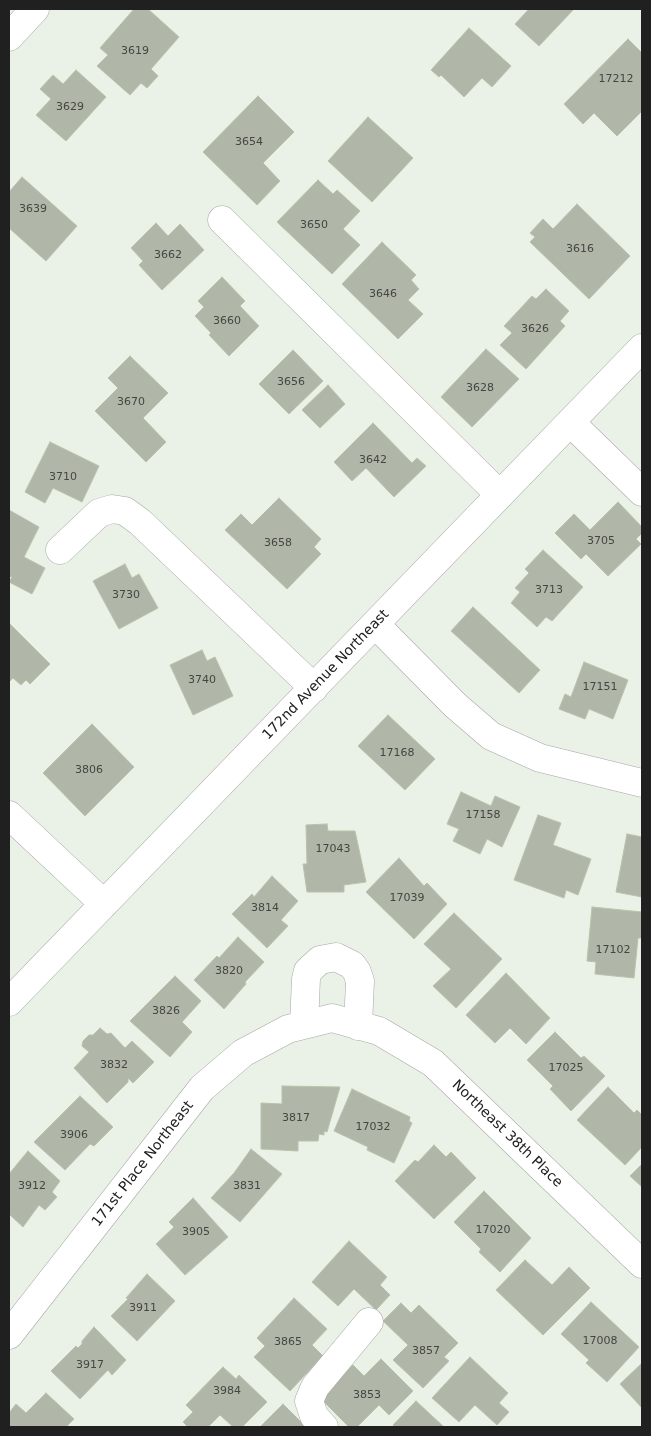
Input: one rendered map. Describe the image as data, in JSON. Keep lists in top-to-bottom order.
{
  "streets": {
    "street": ["172nd Avenue Northeast", "Northeast 38th Place", "171st Place Northeast"]
  },
  "crossings": [
    ["Northeast 38th Place", "171st Place Northeast"]
  ],
  "house_numbers": [
    "3619",
    "17212",
    "3629",
    "3654",
    "3639",
    "3650",
    "3616",
    "3662",
    "3646",
    "3660",
    "3626",
    "3656",
    "3628",
    "3670",
    "3642",
    "3710",
    "3705",
    "3658",
    "3713",
    "3730",
    "3740",
    "17151",
    "17168",
    "3806",
    "17158",
    "17043",
    "17039",
    "3814",
    "17102",
    "3820",
    "3826",
    "3832",
    "17025",
    "3817",
    "17032",
    "3906",
    "3912",
    "3831",
    "17020",
    "3905",
    "3911",
    "17008",
    "3865",
    "3857",
    "3917",
    "3984",
    "3853"
  ]
}
